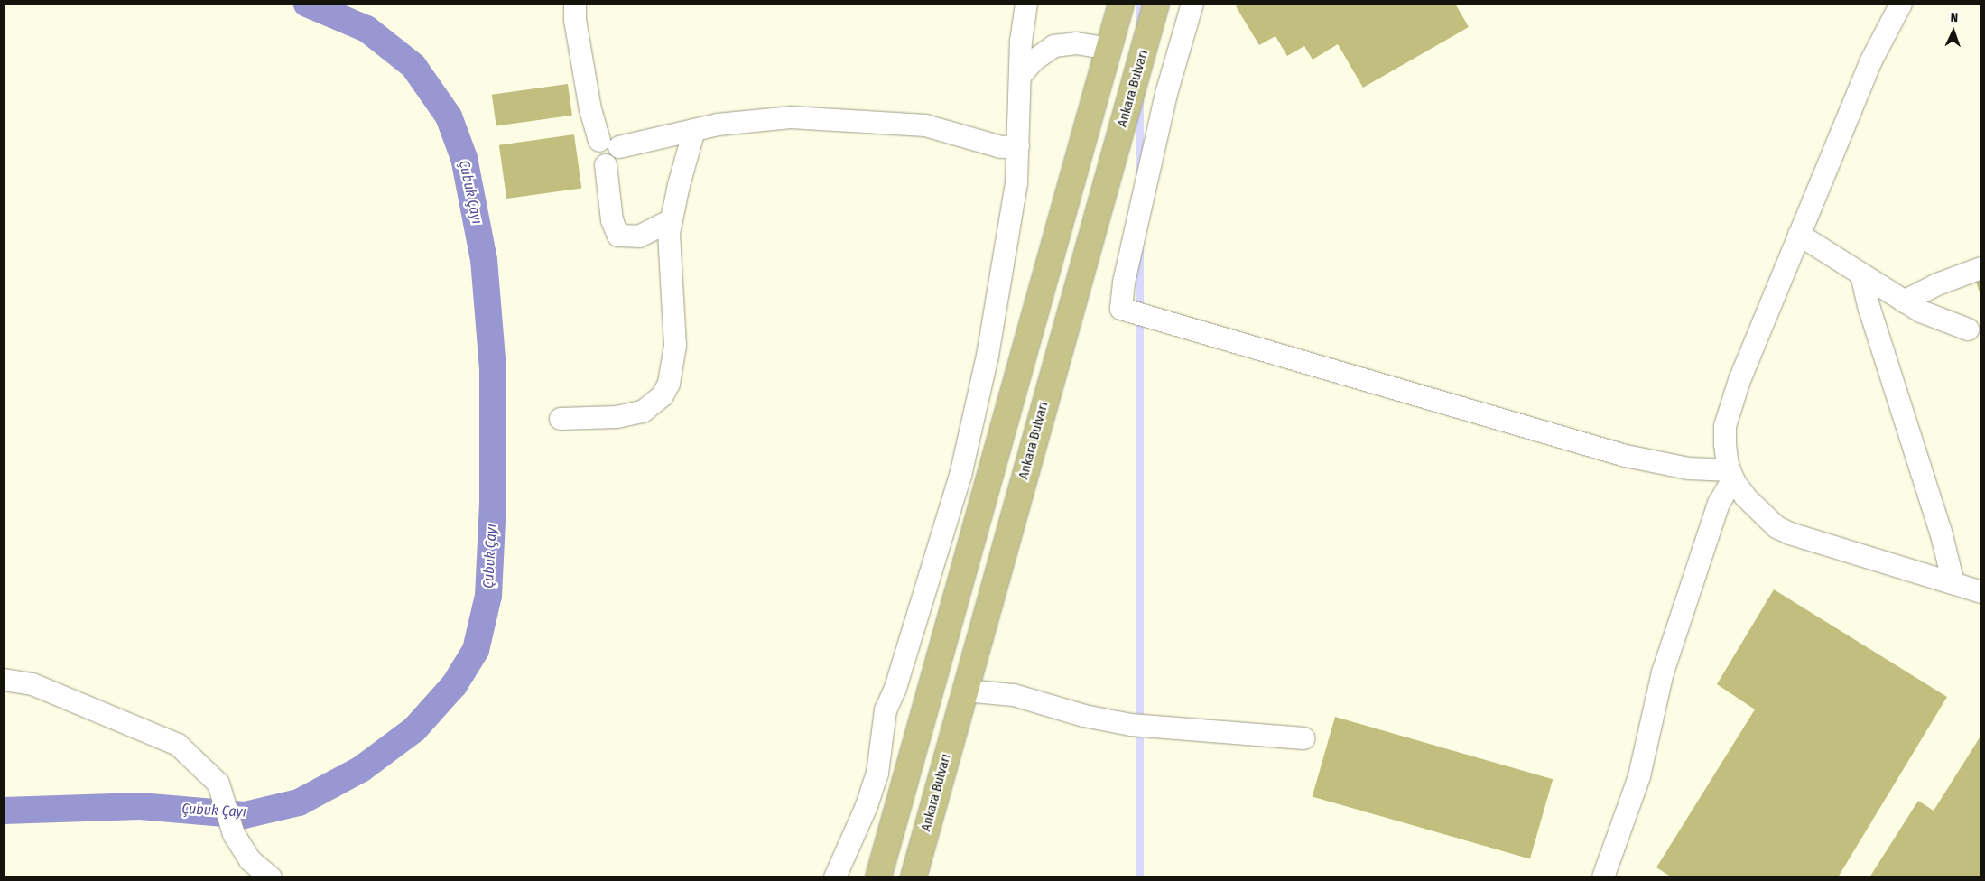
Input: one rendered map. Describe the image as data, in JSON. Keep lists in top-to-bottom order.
{
  "streets": {
    "main road": ["Ankara Bulvarı"]
  },
  "water": ["Çubuk Çayı"],
  "north": "top"
}
